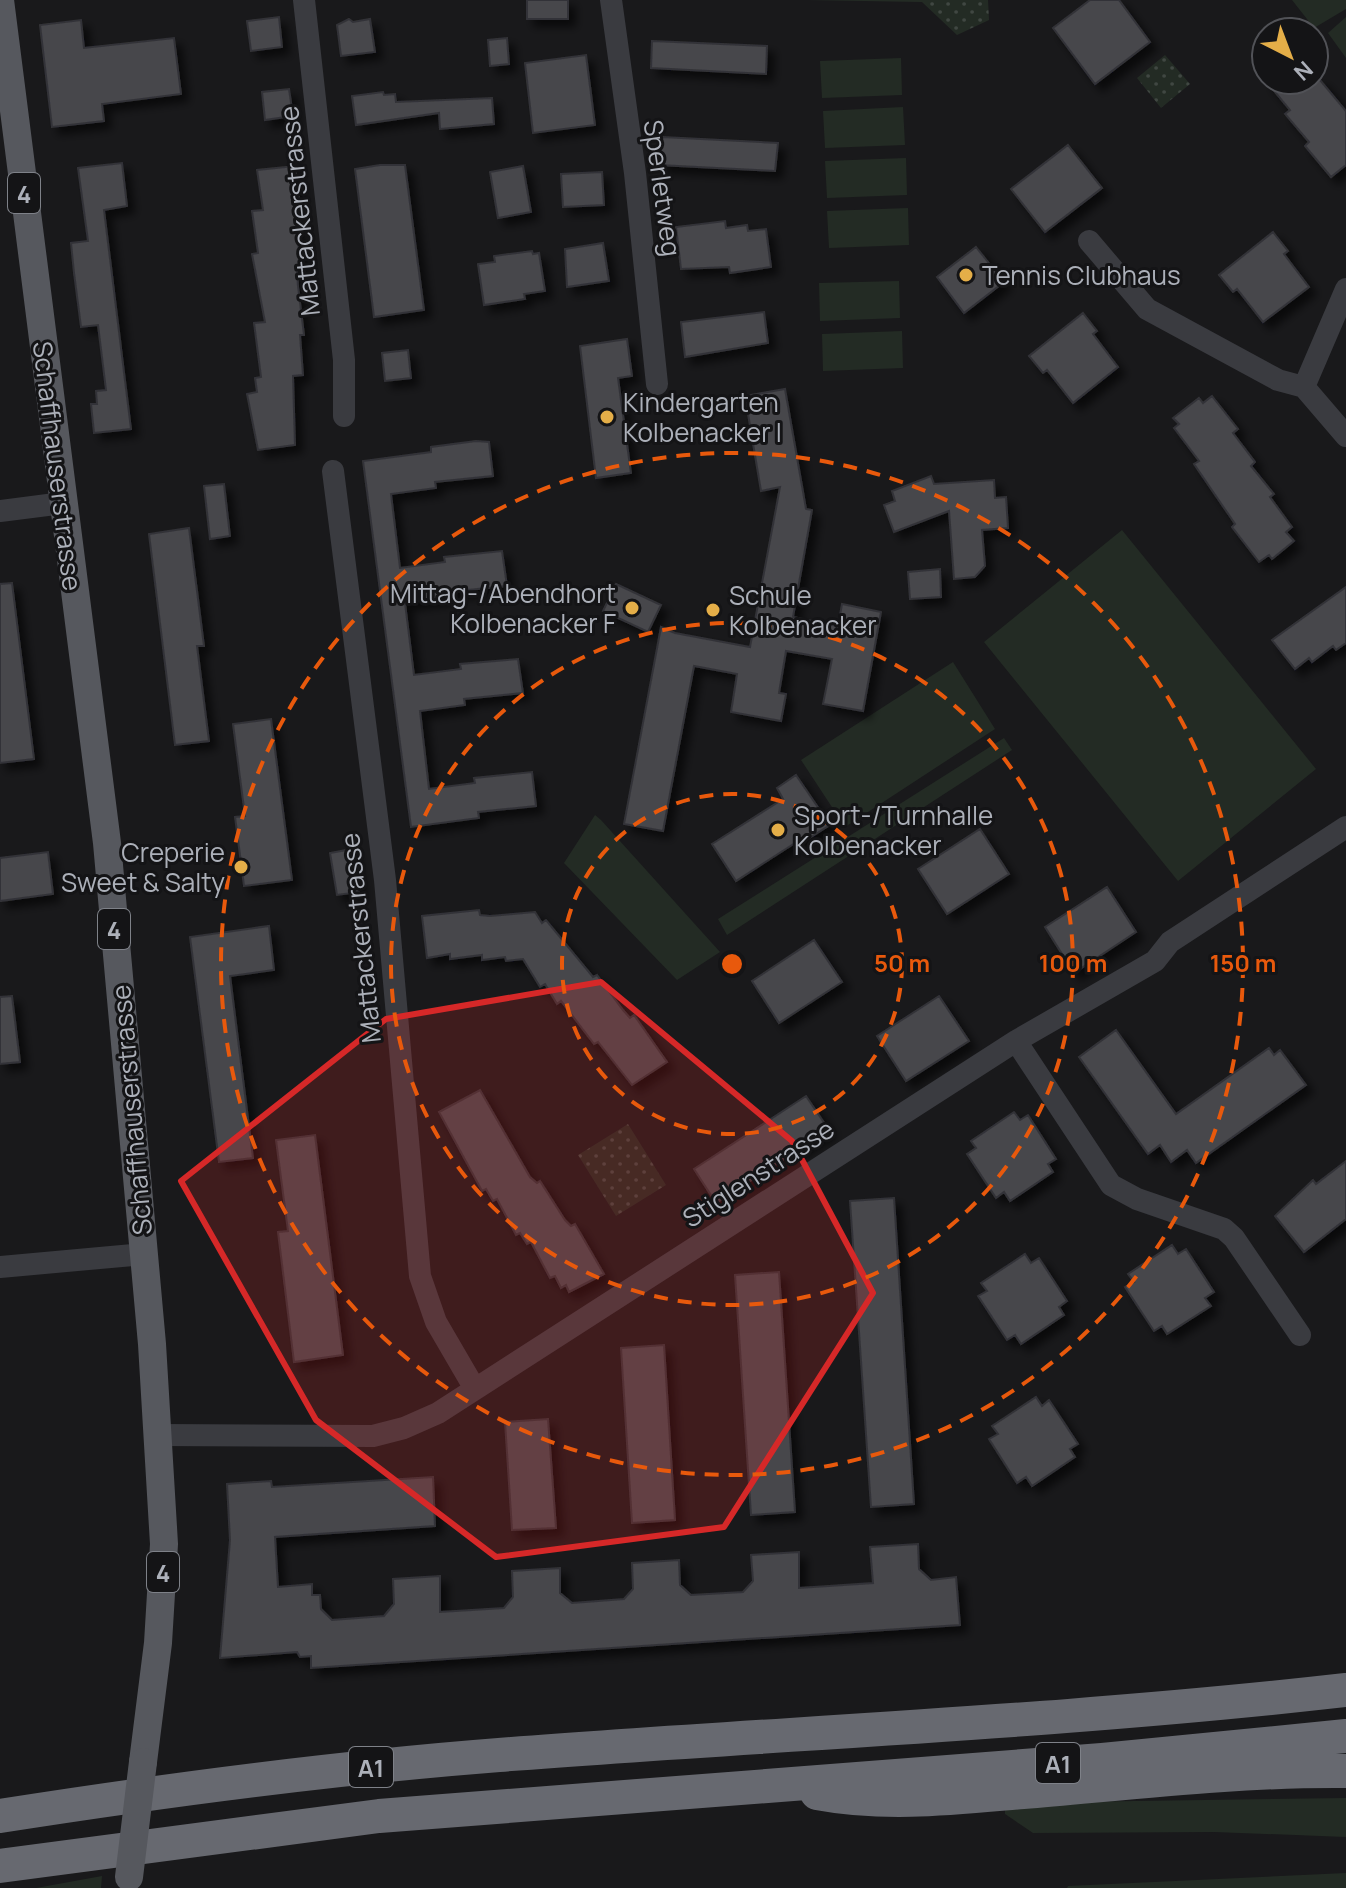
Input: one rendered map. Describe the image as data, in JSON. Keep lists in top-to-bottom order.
{
  "streets": {
    "highway": ["A1"],
    "main road": ["4", "Schaffhauserstrasse"],
    "street": ["Sperletweg", "Mattackerstrasse", "Stiglenstrasse"]
  },
  "crossings": [
    ["Mattackerstrasse", "Stiglenstrasse"],
    ["Schaffhauserstrasse", "Stiglenstrasse"]
  ],
  "places": [
    "Tennis Clubhaus",
    "Kindergarten Kolbenacker I",
    "Mittag-/Abendhort Kolbenacker F",
    "Schule Kolbenacker",
    "Sport-/Turnhalle Kolbenacker",
    "Creperie Sweet & Salty"
  ],
  "north": "bottom right",
  "rings": ["50 m", "100 m", "150 m"]
}
